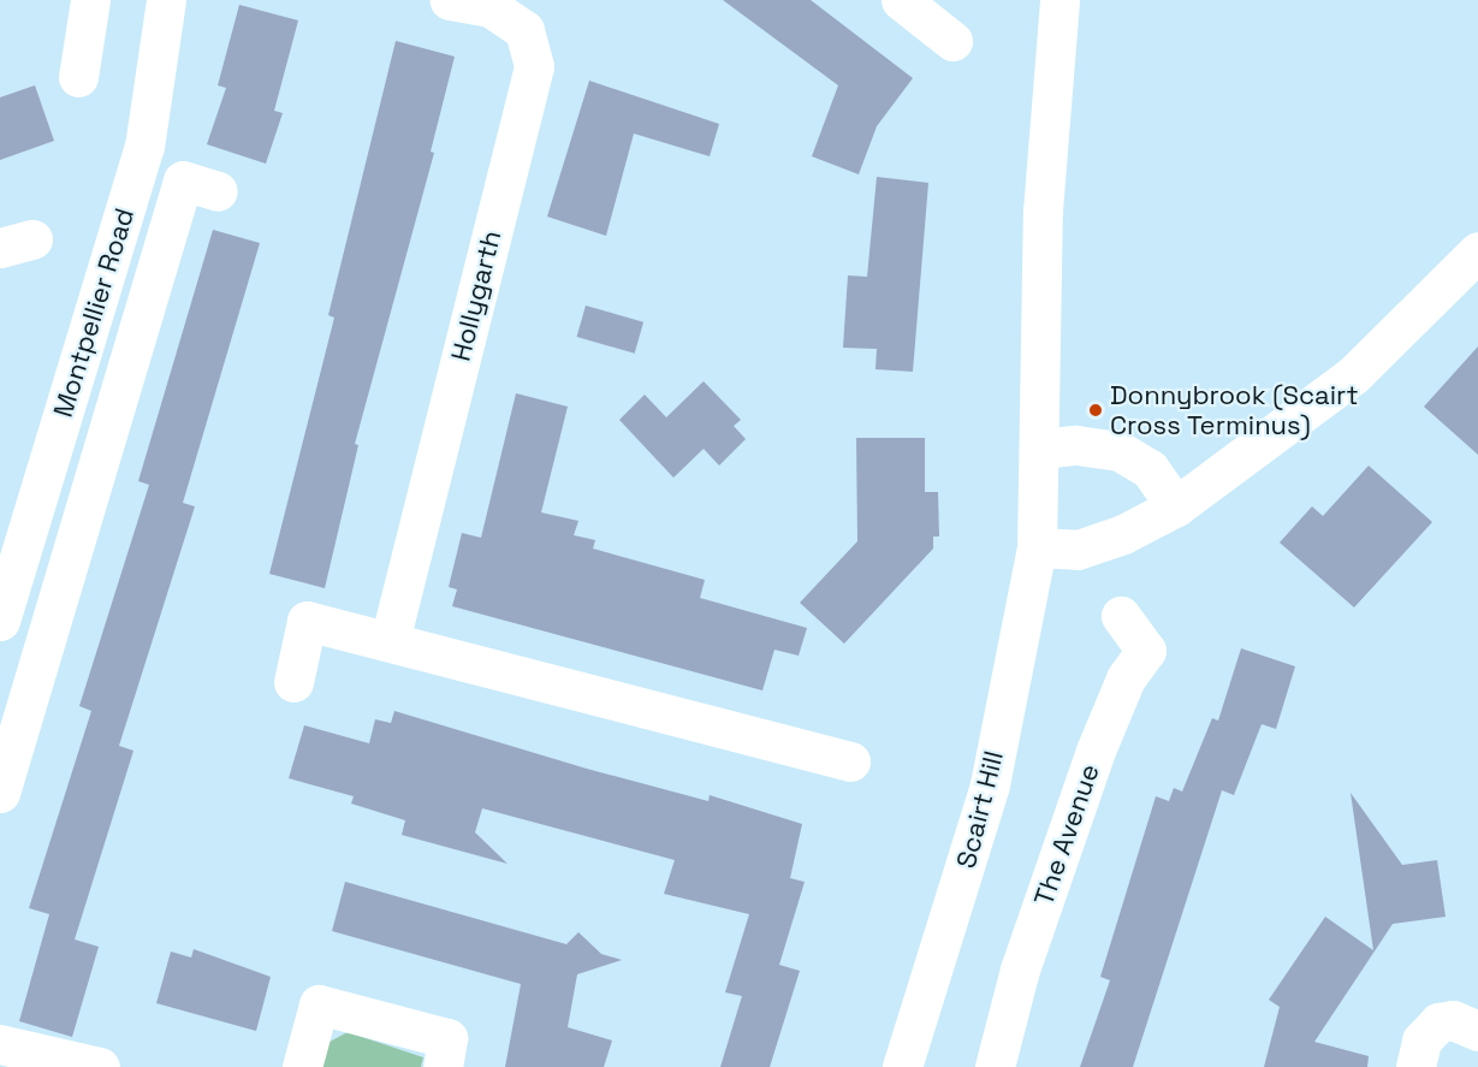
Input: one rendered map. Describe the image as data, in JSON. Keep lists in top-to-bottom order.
{
  "streets": {
    "street": [
      "Hollygarth",
      "Montpellier Road",
      "Scairt Hill",
      "The Avenue"
    ]
  },
  "places": ["Donnybrook (Scairt Cross Terminus)"]
}
